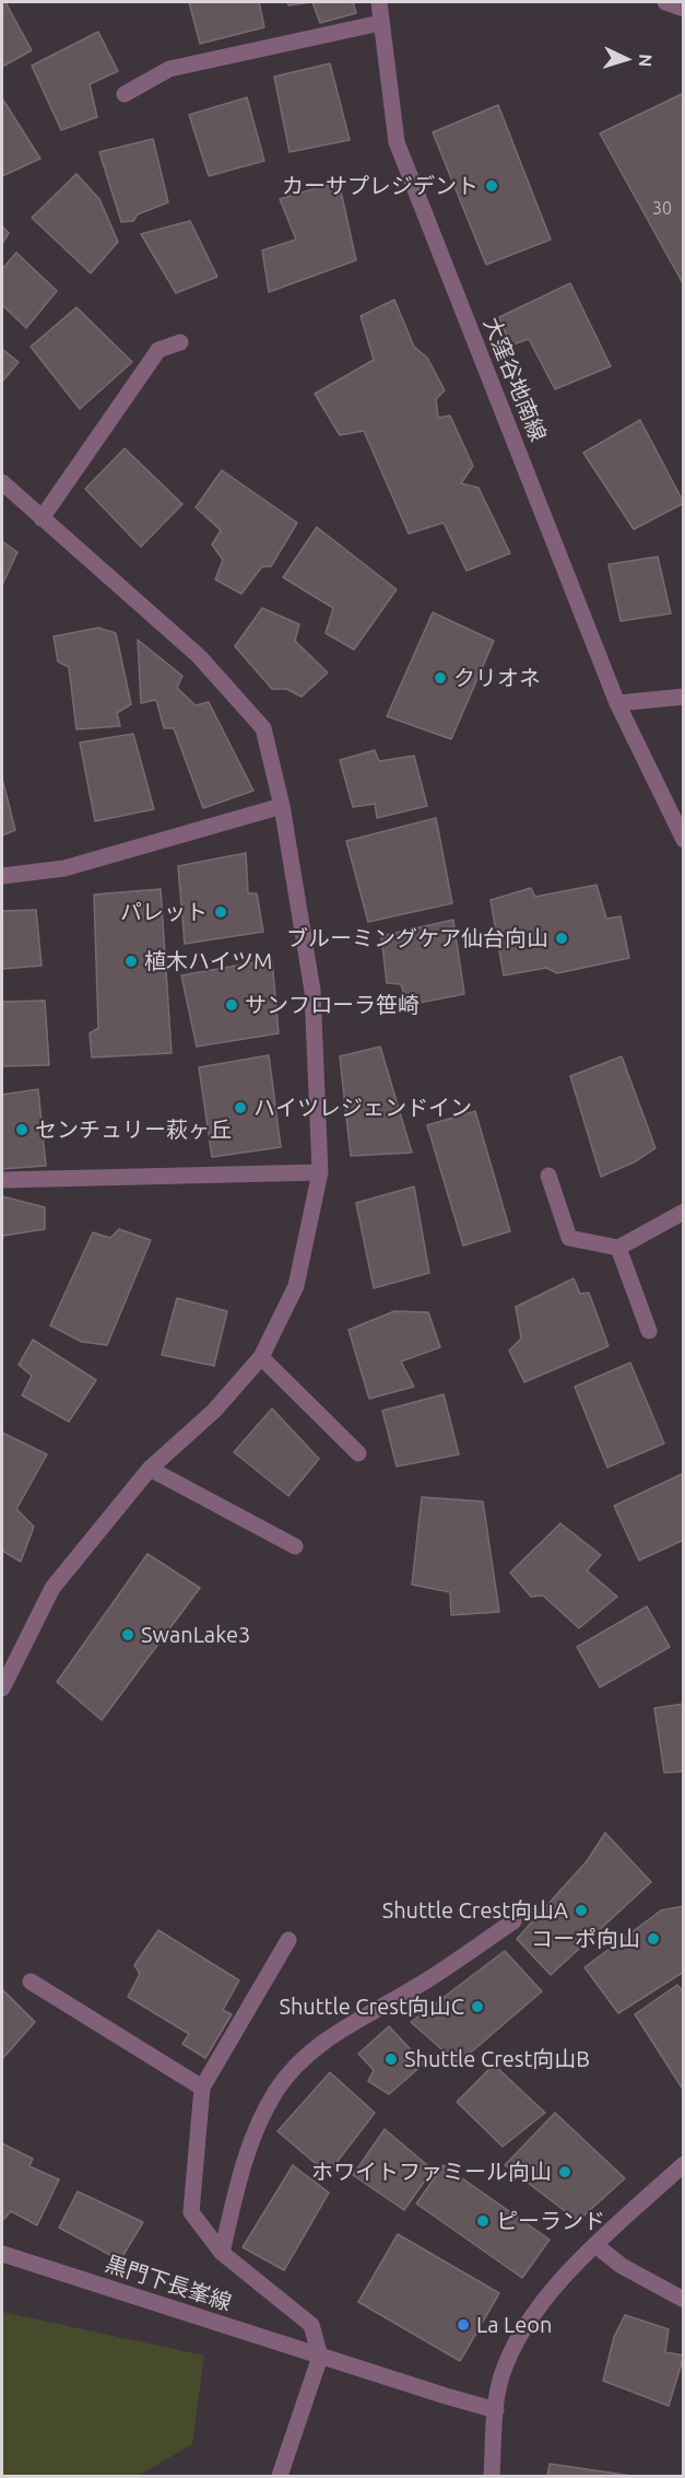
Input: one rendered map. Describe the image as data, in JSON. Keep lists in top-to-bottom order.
{
  "streets": {
    "street": ["大窪谷地南線", "黒門下長峯線"]
  },
  "places": [
    "カーサプレジデント",
    "クリオネ",
    "パレット",
    "ブルーミングケア仙台向山",
    "植木ハイツM",
    "サンフローラ笹崎",
    "ハイツレジェンドイン",
    "センチュリー萩ヶ丘",
    "SwanLake3",
    "Shuttle Crest向山A",
    "コーポ向山",
    "Shuttle Crest向山C",
    "Shuttle Crest向山B",
    "ホワイトファミール向山",
    "ピーランド",
    "La Leon"
  ],
  "house_numbers": ["30"],
  "north": "right"
}
